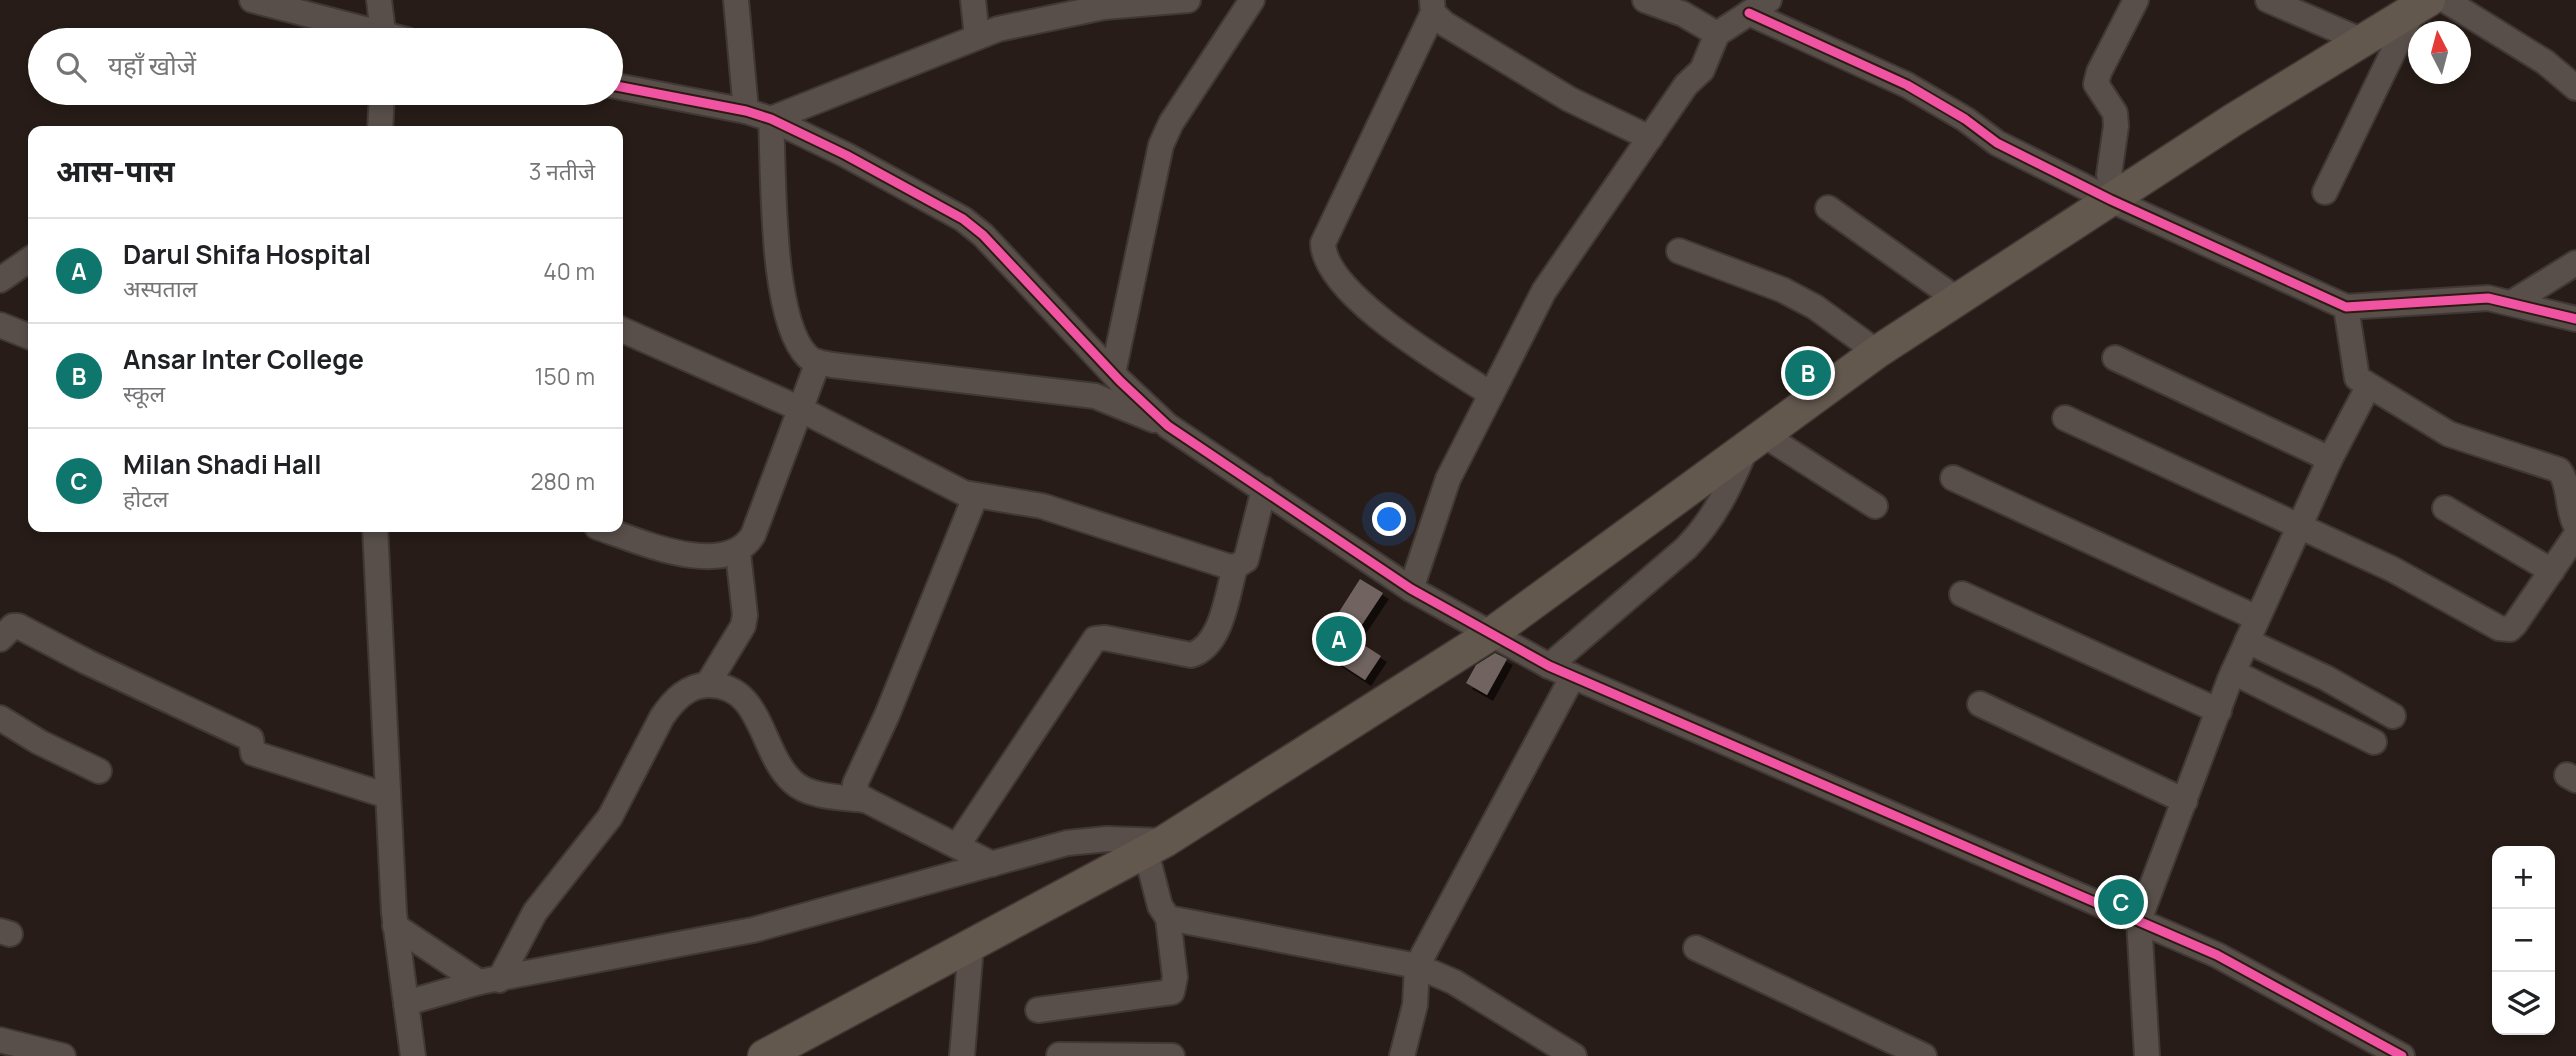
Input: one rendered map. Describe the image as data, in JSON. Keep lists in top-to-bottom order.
{
  "north": "top",
  "page": {
    "search": "यहाँ खोजें",
    "heading": ["आस-पास", "3 नतीजे"],
    "list": [
      {
        "mark": "A",
        "name": "Darul Shifa Hospital",
        "note": "अस्पताल",
        "value": "40 m"
      },
      {
        "mark": "B",
        "name": "Ansar Inter College",
        "note": "स्कूल",
        "value": "150 m"
      },
      {
        "mark": "C",
        "name": "Milan Shadi Hall",
        "note": "होटल",
        "value": "280 m"
      }
    ],
    "pins": ["B", "A", "C"],
    "map_buttons": ["+", "−"]
  }
}
